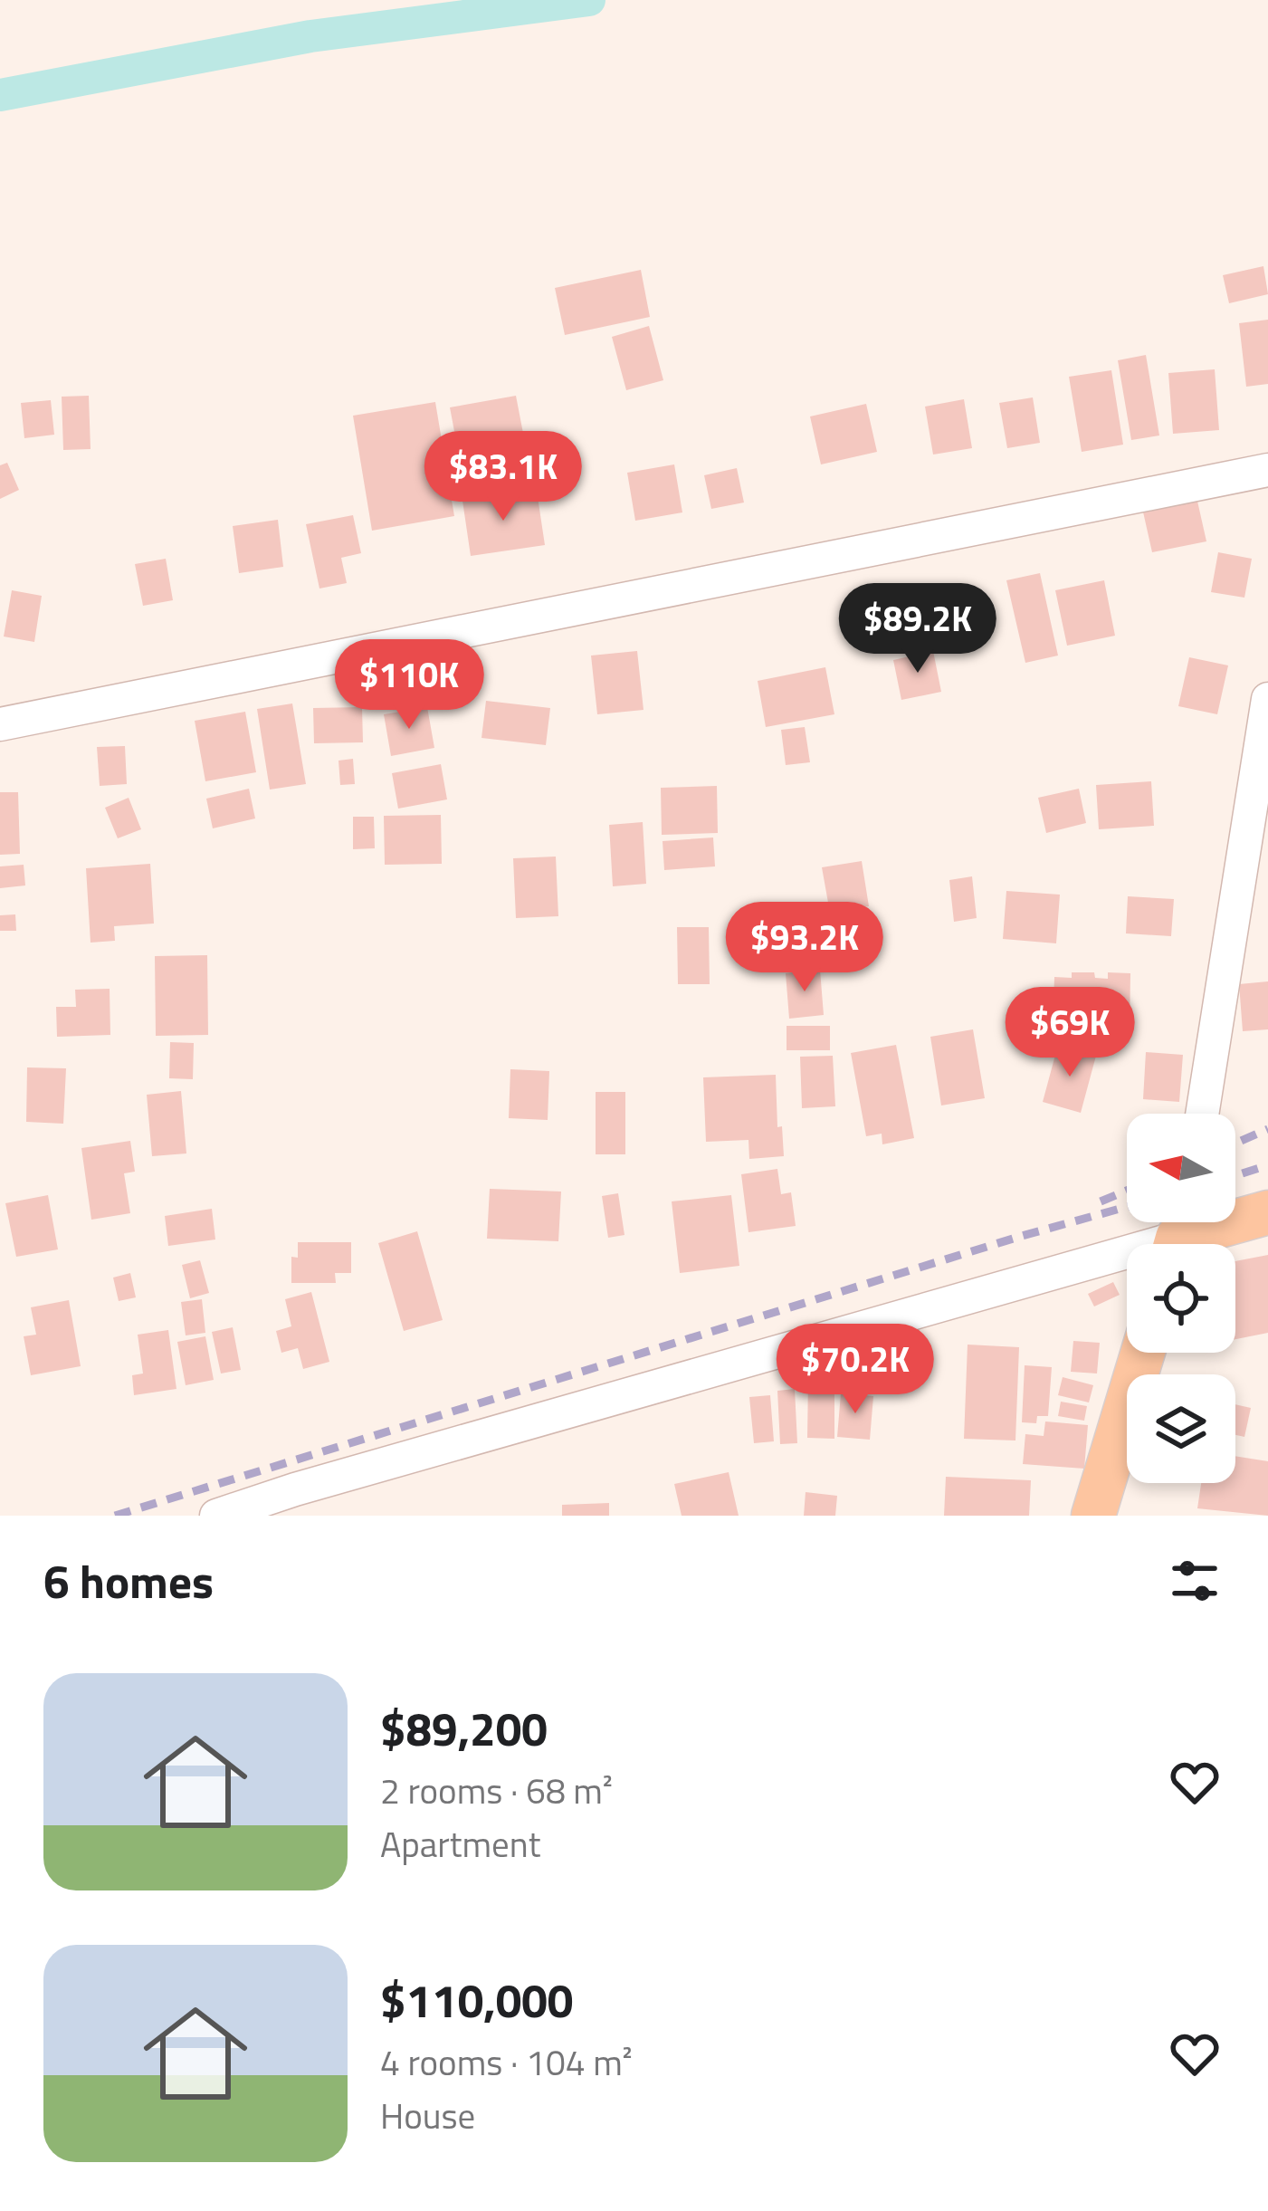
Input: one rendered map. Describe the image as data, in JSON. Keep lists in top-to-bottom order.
{
  "north": "left",
  "page": {
    "price": [
      "$83.1K",
      "$89.2K",
      "$110K",
      "$93.2K",
      "$69K",
      "$70.2K"
    ],
    "heading": "6 homes",
    "list": [
      {
        "name": "$89,200",
        "note": "2 rooms · 68 m² · Apartment"
      },
      {
        "name": "$110,000",
        "note": "4 rooms · 104 m² · House"
      }
    ]
  }
}
